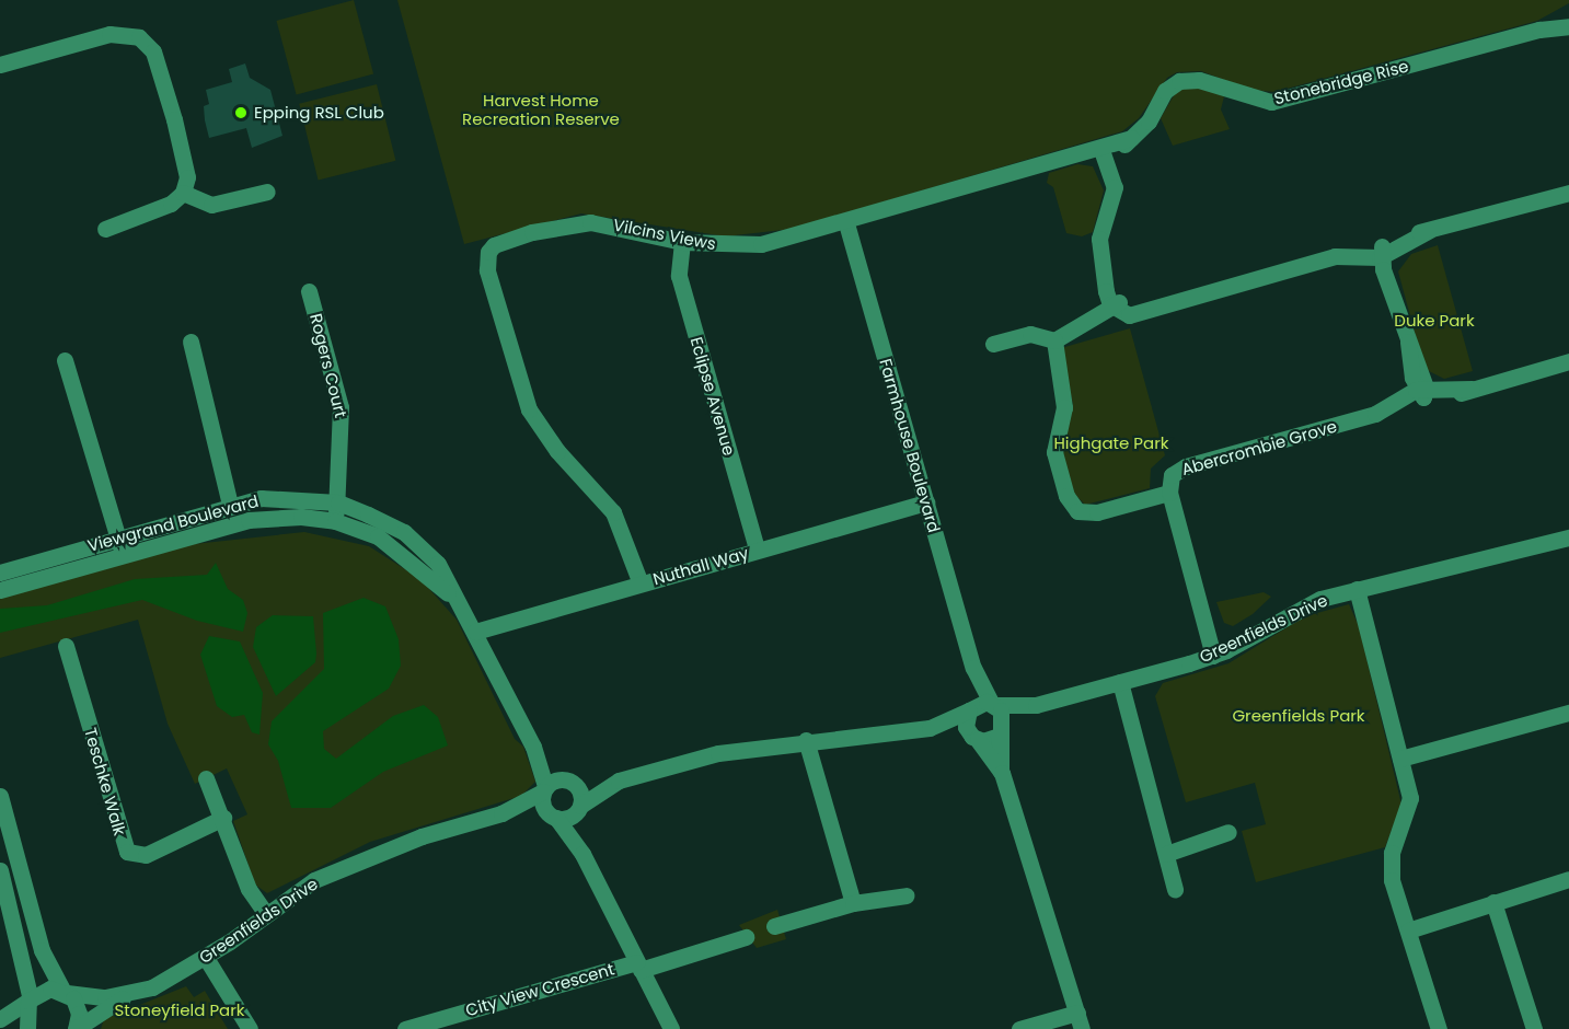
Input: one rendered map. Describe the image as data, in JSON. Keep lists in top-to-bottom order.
{
  "streets": {
    "street": [
      "Stonebridge Rise",
      "Vilcins Views",
      "Rogers Court",
      "Eclipse Avenue",
      "Farmhouse Boulevard",
      "Abercrombie Grove",
      "Viewgrand Boulevard",
      "Nuthall Way",
      "Greenfields Drive",
      "Teschke Walk",
      "City View Crescent"
    ]
  },
  "crossings": [
    ["Stonebridge Rise", "Vilcins Views"],
    ["Vilcins Views", "Eclipse Avenue"],
    ["Vilcins Views", "Farmhouse Boulevard"],
    ["Vilcins Views", "Nuthall Way"],
    ["Rogers Court", "Viewgrand Boulevard"],
    ["Eclipse Avenue", "Nuthall Way"],
    ["Farmhouse Boulevard", "Nuthall Way"],
    ["Farmhouse Boulevard", "Greenfields Drive"],
    ["Abercrombie Grove", "Greenfields Drive"],
    ["Viewgrand Boulevard", "Nuthall Way"],
    ["Viewgrand Boulevard", "Greenfields Drive"]
  ],
  "parks": [
    "Harvest Home Recreation Reserve",
    "Duke Park",
    "Highgate Park",
    "Greenfields Park",
    "Stoneyfield Park"
  ],
  "places": ["Epping RSL Club"]
}
